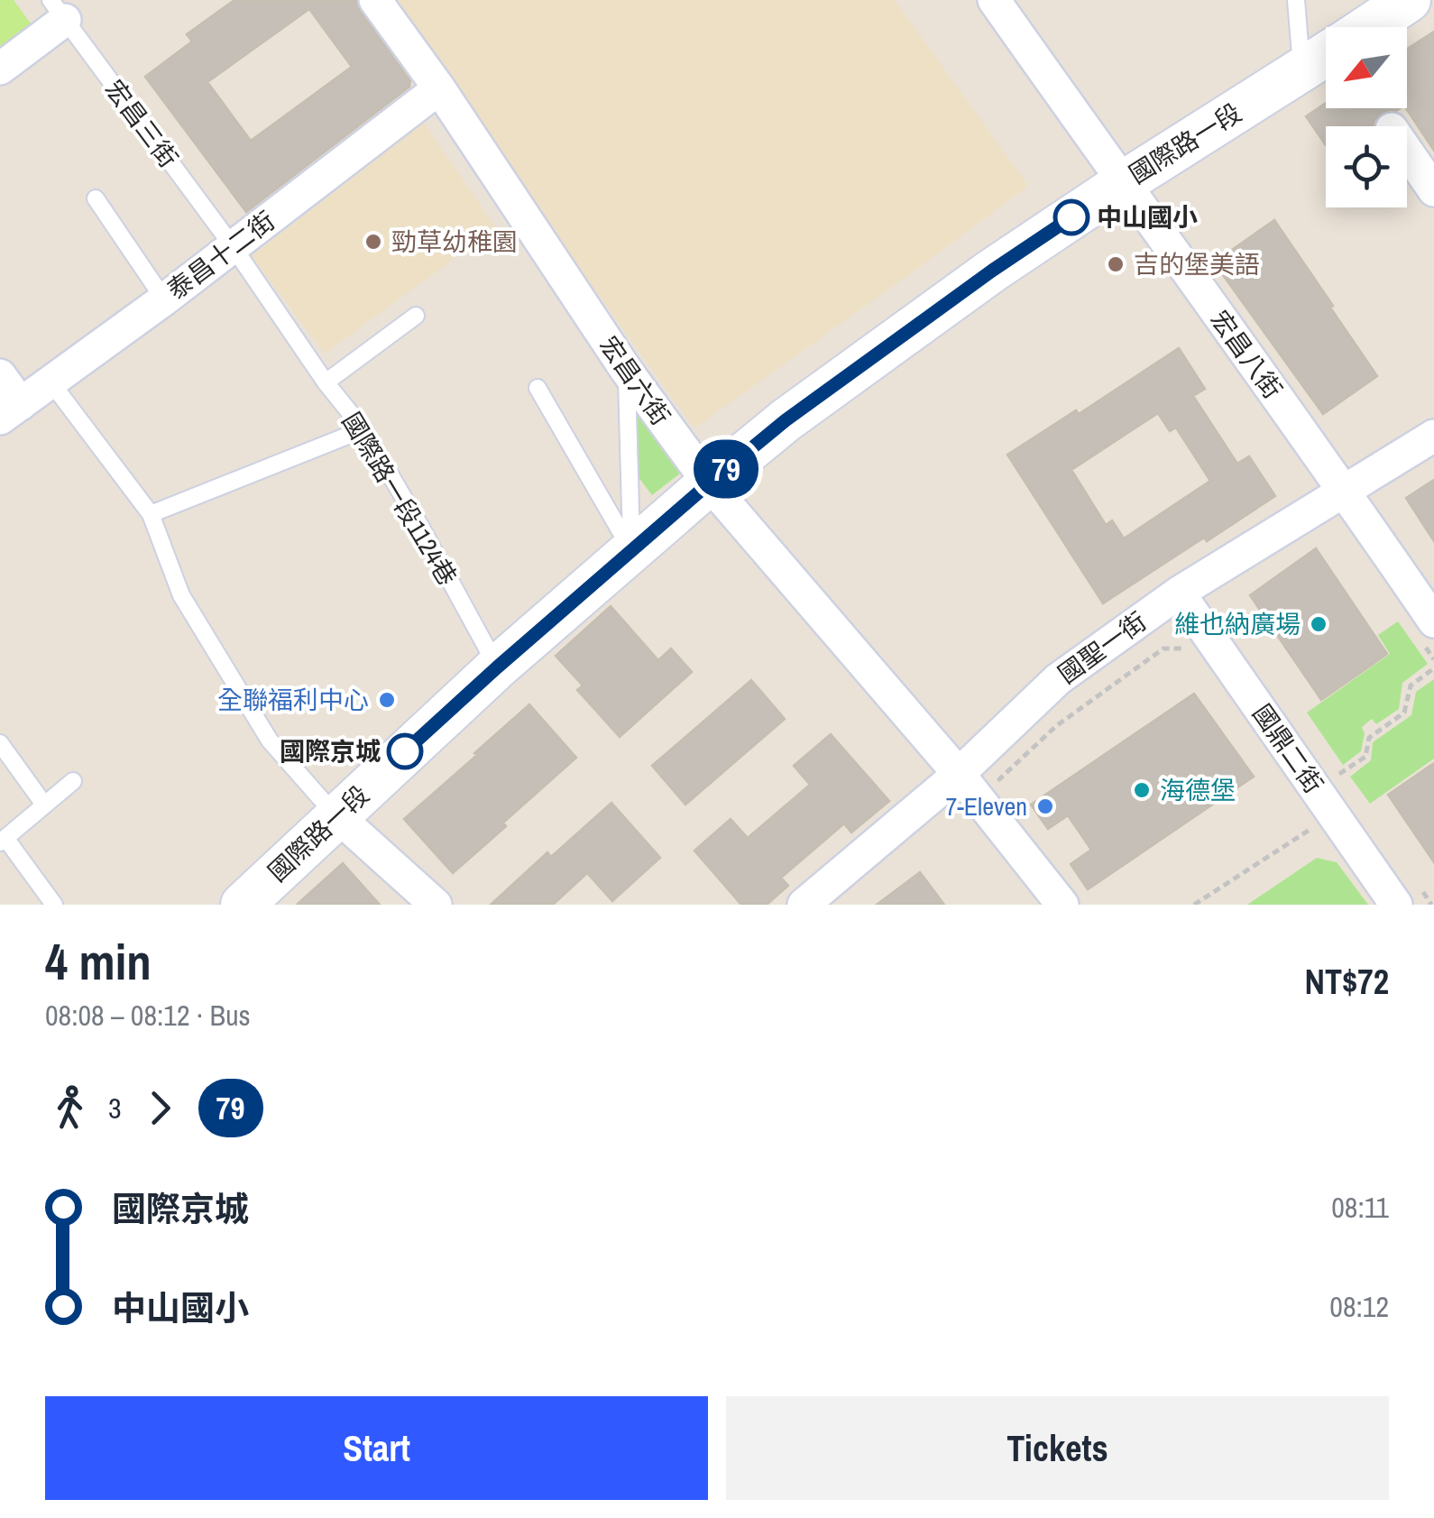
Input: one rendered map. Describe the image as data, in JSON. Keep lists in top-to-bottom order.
{
  "streets": {
    "street": [
      "國際路一段",
      "泰昌十二街",
      "宏昌八街",
      "宏昌六街",
      "國聖一街",
      "國鼎二街"
    ],
    "lane": ["宏昌三街", "國際路一段1124巷"]
  },
  "crossings": [
    ["宏昌三街", "泰昌十二街"],
    ["宏昌三街", "國際路一段1124巷"],
    ["國際路一段", "宏昌八街"],
    ["國際路一段", "宏昌六街"],
    ["國際路一段", "國際路一段1124巷"],
    ["泰昌十二街", "宏昌六街"],
    ["泰昌十二街", "國際路一段1124巷"],
    ["宏昌八街", "國聖一街"],
    ["宏昌六街", "國聖一街"],
    ["國聖一街", "國鼎二街"]
  ],
  "places": [
    "中山國小",
    "勁草幼稚園",
    "吉的堡美語",
    "維也納廣場",
    "全聯福利中心",
    "國際京城",
    "海德堡",
    "7-Eleven"
  ],
  "lines": ["bus line 79"],
  "north": "bottom left",
  "page": {
    "on_map": "79",
    "heading": ["4 min", "08:08 – 08:12 · Bus", "NT$72"],
    "legs": ["3", "79"],
    "list": [
      {
        "name": "國際京城",
        "value": "08:11"
      },
      {
        "name": "中山國小",
        "value": "08:12"
      }
    ],
    "buttons": ["Start", "Tickets"]
  }
}
